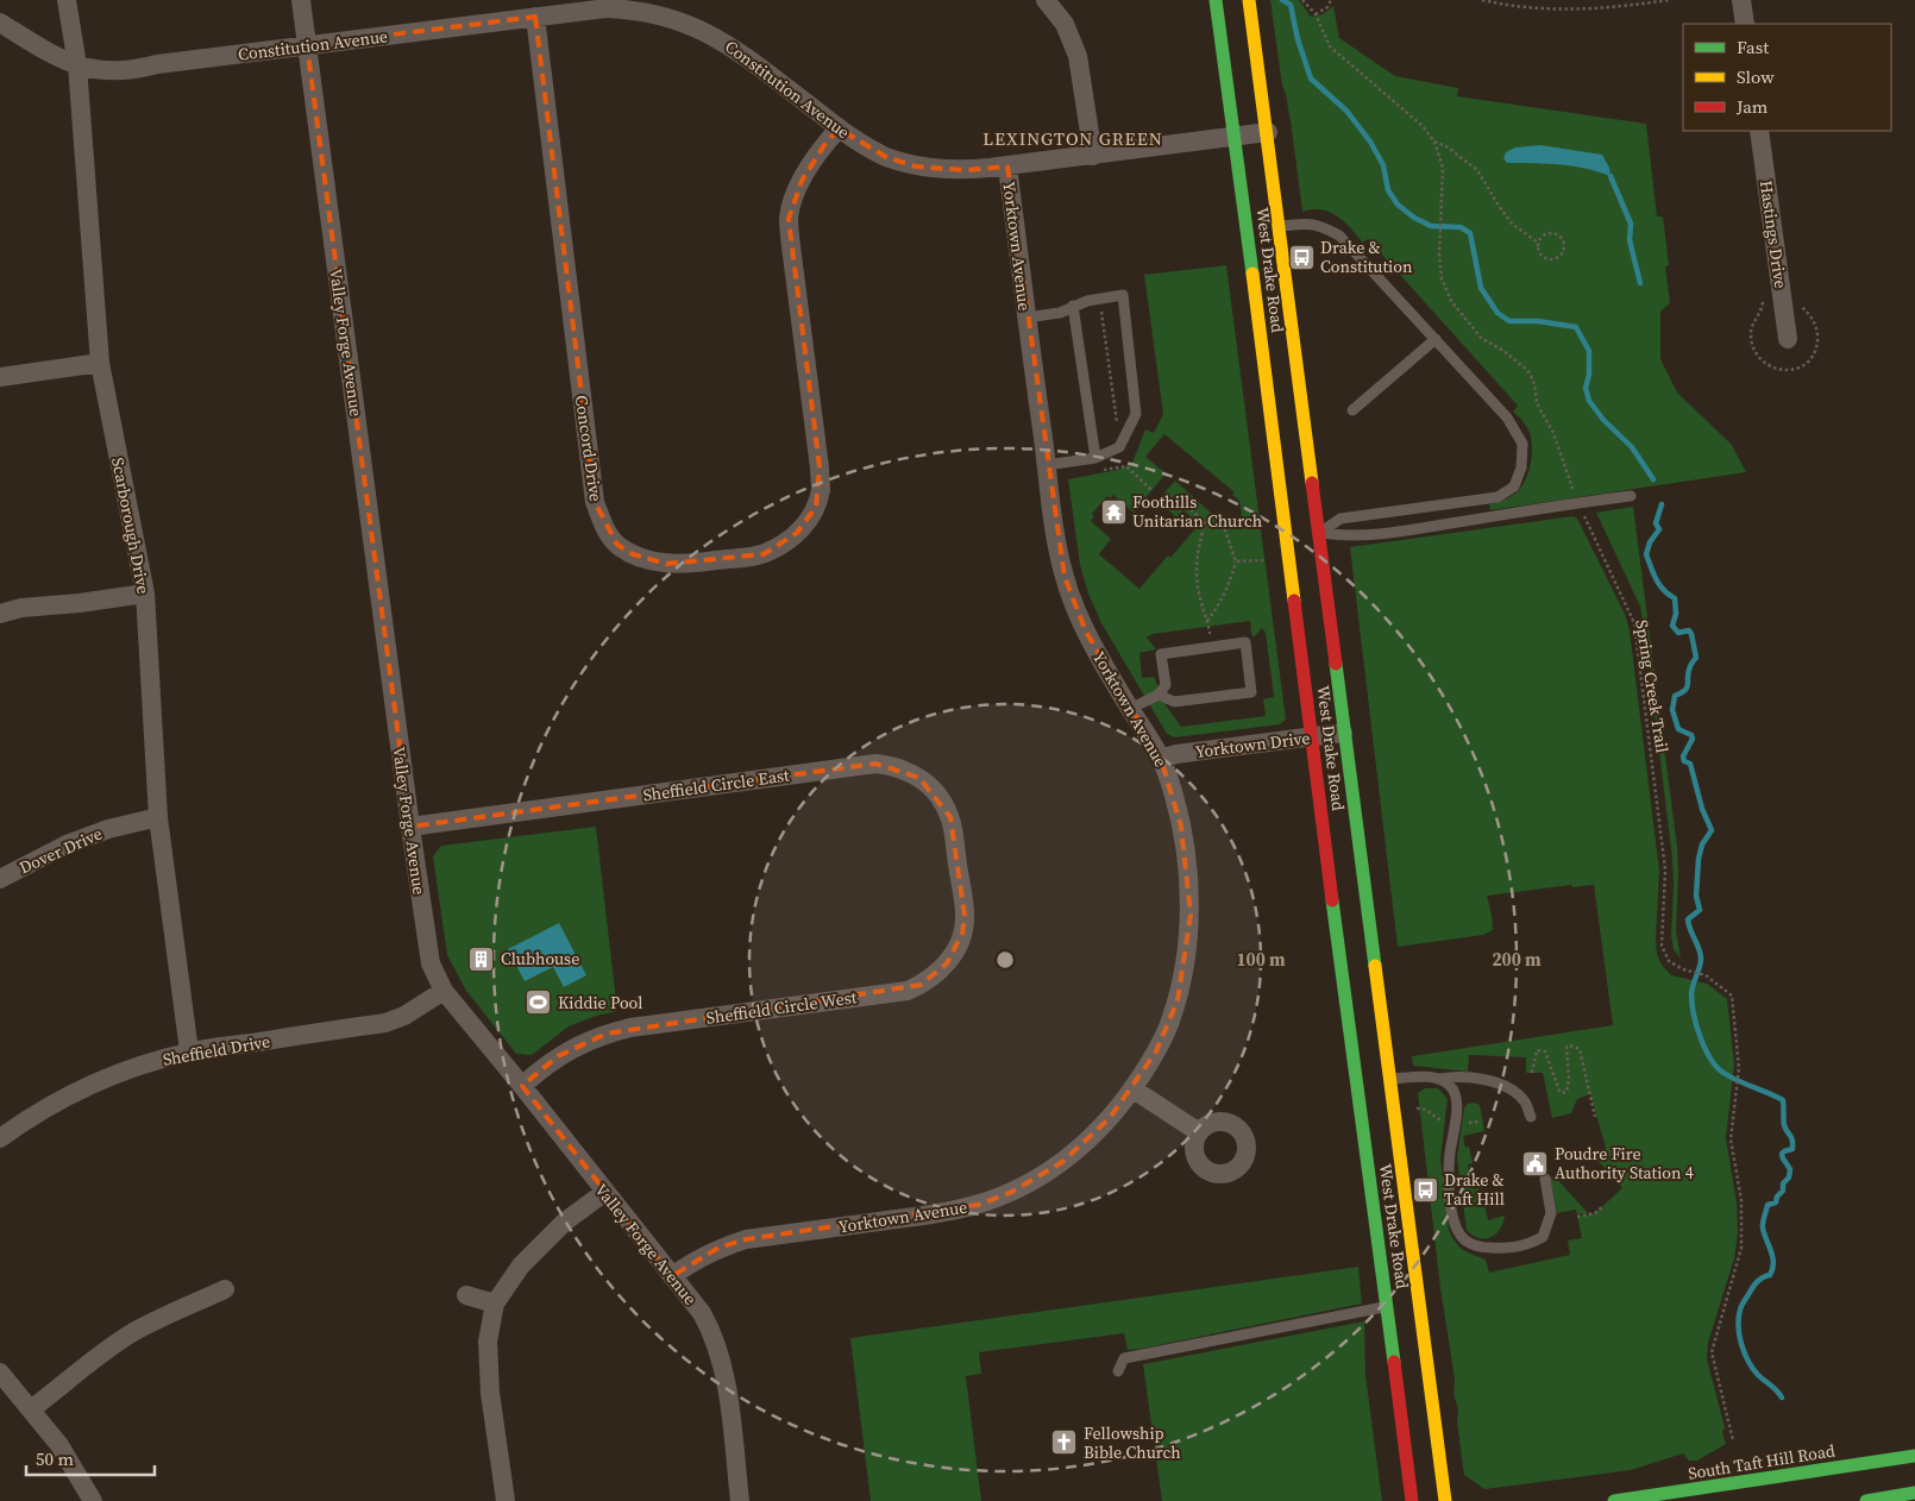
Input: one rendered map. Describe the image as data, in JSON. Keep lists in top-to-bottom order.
{
  "streets": {
    "main road": ["West Drake Road", "South Taft Hill Road"],
    "street": [
      "Constitution Avenue",
      "Hastings Drive",
      "Yorktown Avenue",
      "Valley Forge Avenue",
      "Concord Drive",
      "Scarborough Drive",
      "Yorktown Drive",
      "Sheffield Circle East",
      "Dover Drive",
      "Sheffield Circle West",
      "Sheffield Drive"
    ],
    "path": ["Spring Creek Trail"]
  },
  "crossings": [
    ["Constitution Avenue", "Yorktown Avenue"],
    ["Constitution Avenue", "West Drake Road"],
    ["Constitution Avenue", "Valley Forge Avenue"],
    ["Constitution Avenue", "Concord Drive"],
    ["Constitution Avenue", "Scarborough Drive"],
    ["Yorktown Avenue", "Valley Forge Avenue"],
    ["Yorktown Avenue", "Yorktown Drive"],
    ["West Drake Road", "Yorktown Drive"],
    ["Valley Forge Avenue", "Sheffield Circle East"],
    ["Valley Forge Avenue", "Sheffield Circle West"],
    ["Valley Forge Avenue", "Sheffield Drive"],
    ["Scarborough Drive", "Dover Drive"],
    ["Scarborough Drive", "Sheffield Drive"],
    ["Sheffield Circle East", "Sheffield Circle West"]
  ],
  "districts": ["LEXINGTON GREEN"],
  "places": {
    "bus stop": ["Drake & Constitution", "Drake & Taft Hill"],
    "temple": ["Foothills Unitarian Church"],
    "building": ["Clubhouse"],
    "sports": ["Kiddie Pool"],
    "public building": ["Poudre Fire Authority Station 4"],
    "church": ["Fellowship Bible Church"]
  },
  "legend": ["Fast", "Slow", "Jam"],
  "scale_bar": "50 m",
  "rings": ["100 m", "200 m"]
}
